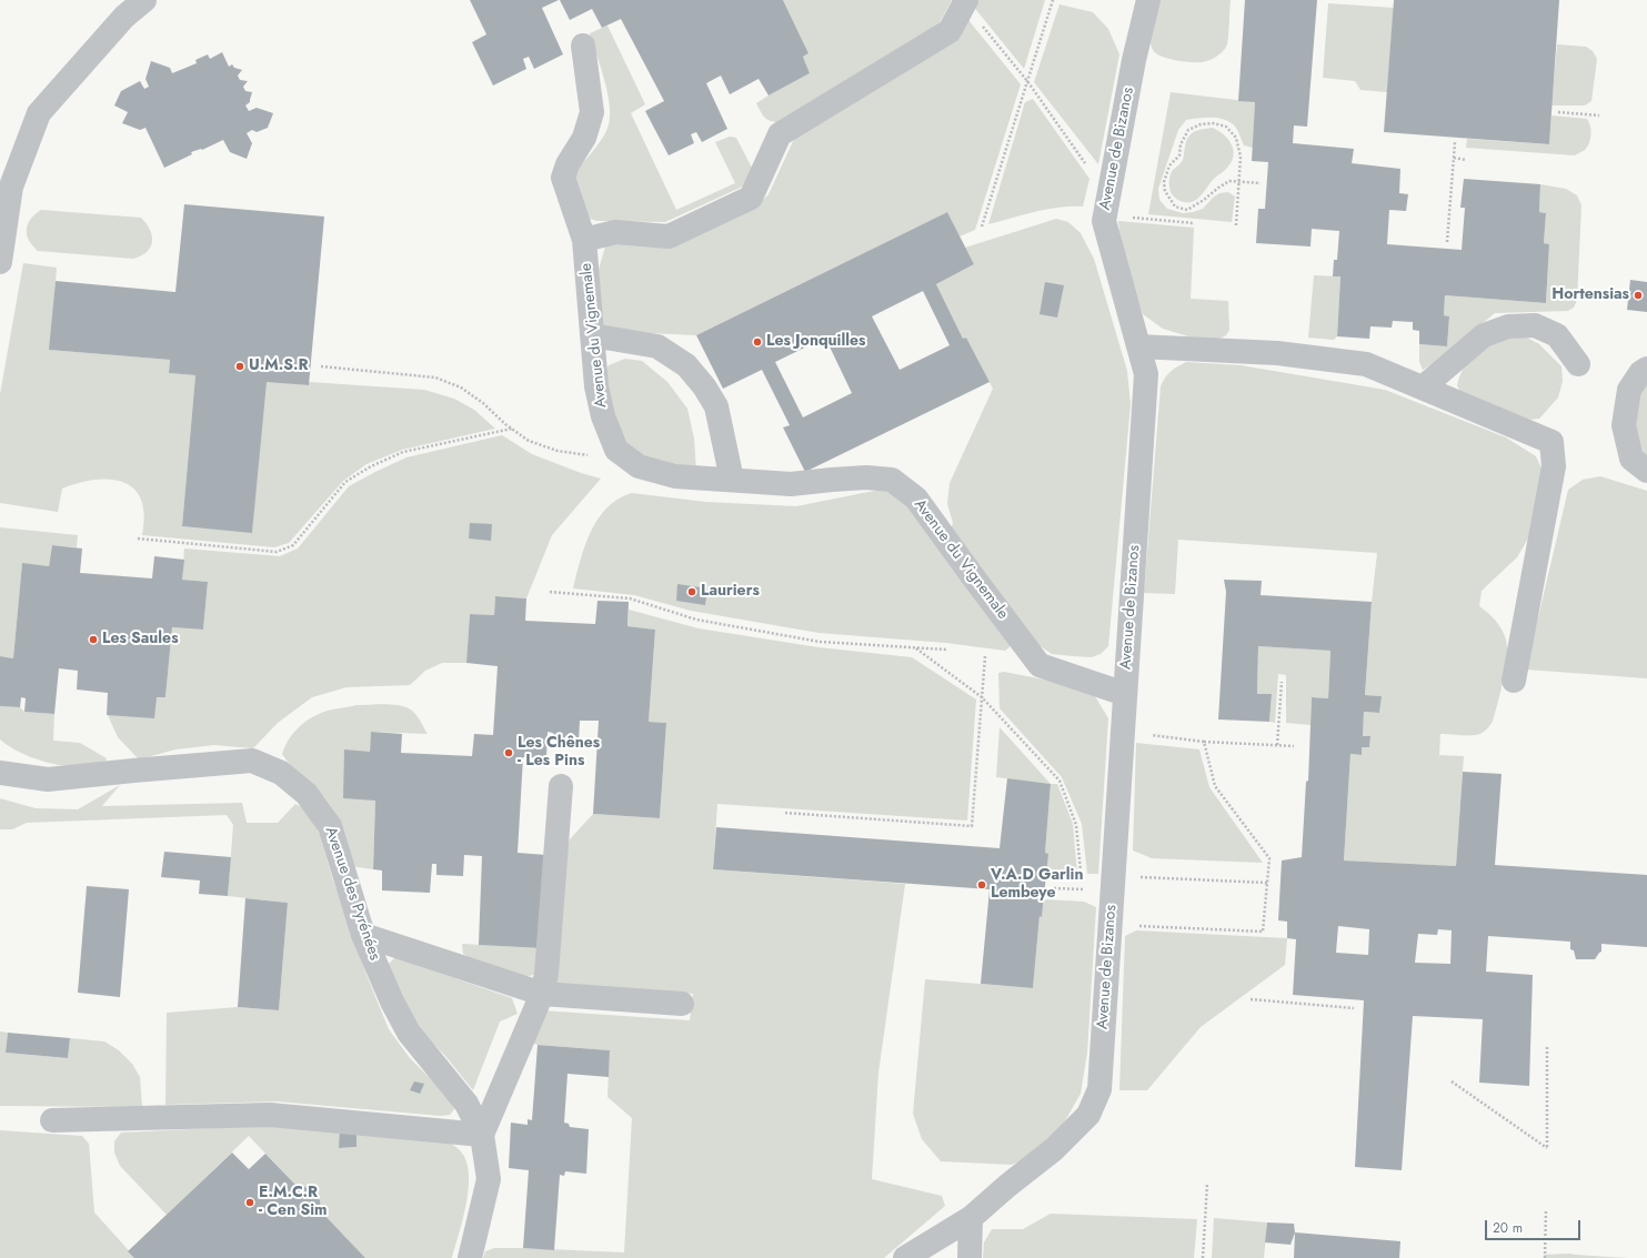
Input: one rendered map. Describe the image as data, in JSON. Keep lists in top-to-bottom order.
{
  "streets": {
    "lane": ["Avenue de Bizanos", "Avenue du Vignemale", "Avenue des Pyrénées"]
  },
  "crossings": [
    ["Avenue de Bizanos", "Avenue du Vignemale"]
  ],
  "places": [
    "Hortensias",
    "Les Jonquilles",
    "U.M.S.R",
    "Lauriers",
    "Les Saules",
    "Les Chênes - Les Pins",
    "V.A.D Garlin Lembeye",
    "E.M.C.R - Cen Sim"
  ],
  "scale_bar": "20 m"
}
